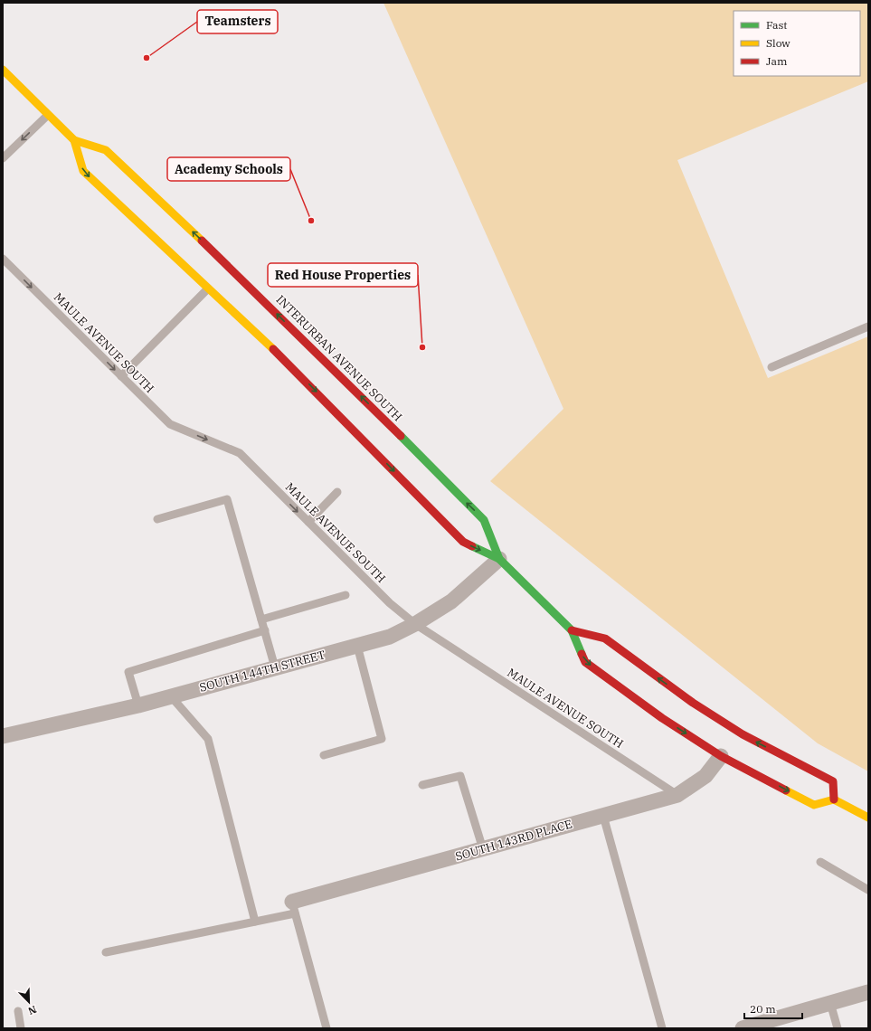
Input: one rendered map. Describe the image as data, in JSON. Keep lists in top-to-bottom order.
{
  "streets": {
    "main road": ["INTERURBAN AVENUE SOUTH"],
    "street": ["SOUTH 144TH STREET", "SOUTH 143RD PLACE"],
    "lane": ["MAULE AVENUE SOUTH"]
  },
  "crossings": [
    ["MAULE AVENUE SOUTH", "SOUTH 144TH STREET"],
    ["MAULE AVENUE SOUTH", "SOUTH 143RD PLACE"],
    ["INTERURBAN AVENUE SOUTH", "SOUTH 144TH STREET"],
    ["INTERURBAN AVENUE SOUTH", "SOUTH 143RD PLACE"]
  ],
  "one_way": ["MAULE AVENUE SOUTH"],
  "places": ["Teamsters", "Academy Schools", "Red House Properties"],
  "legend": ["Fast", "Slow", "Jam"],
  "scale_bar": "20 m",
  "north": "bottom right"
}
